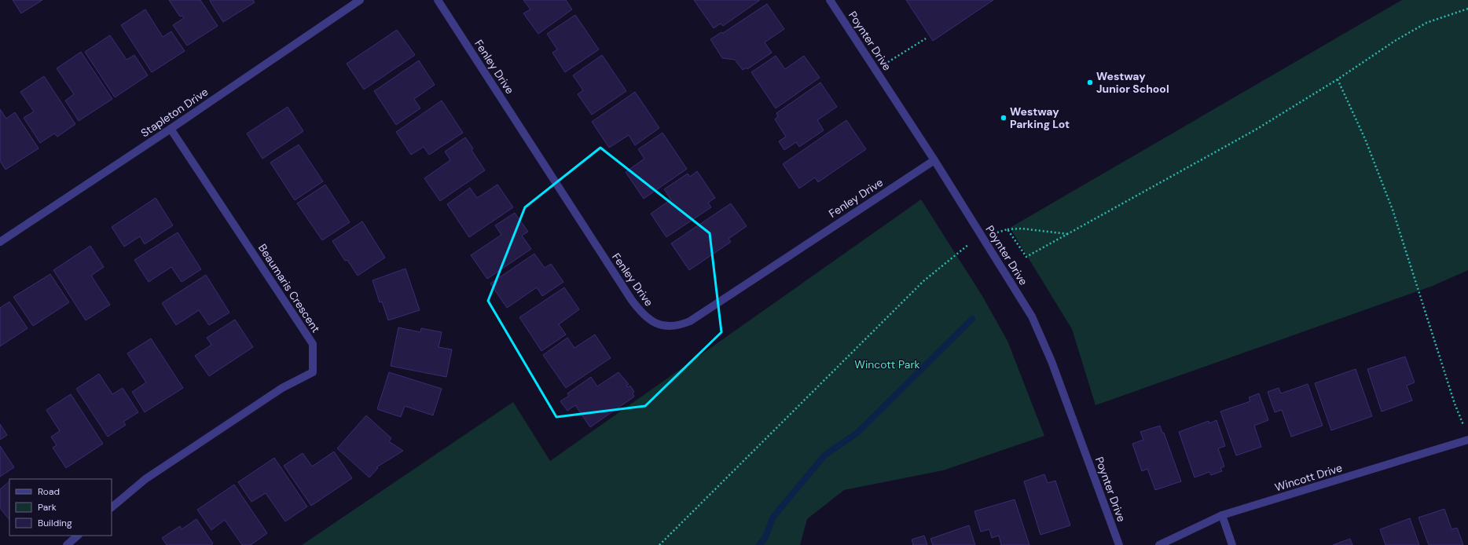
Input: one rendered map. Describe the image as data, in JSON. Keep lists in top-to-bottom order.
{
  "streets": {
    "street": [
      "Poynter Drive",
      "Fenley Drive",
      "Stapleton Drive",
      "Beaumaris Crescent",
      "Wincott Drive"
    ]
  },
  "crossings": [
    ["Poynter Drive", "Fenley Drive"],
    ["Stapleton Drive", "Beaumaris Crescent"]
  ],
  "parks": ["Wincott Park"],
  "places": ["Westway Junior School", "Westway Parking Lot"],
  "legend": ["Road", "Park", "Building"]
}
